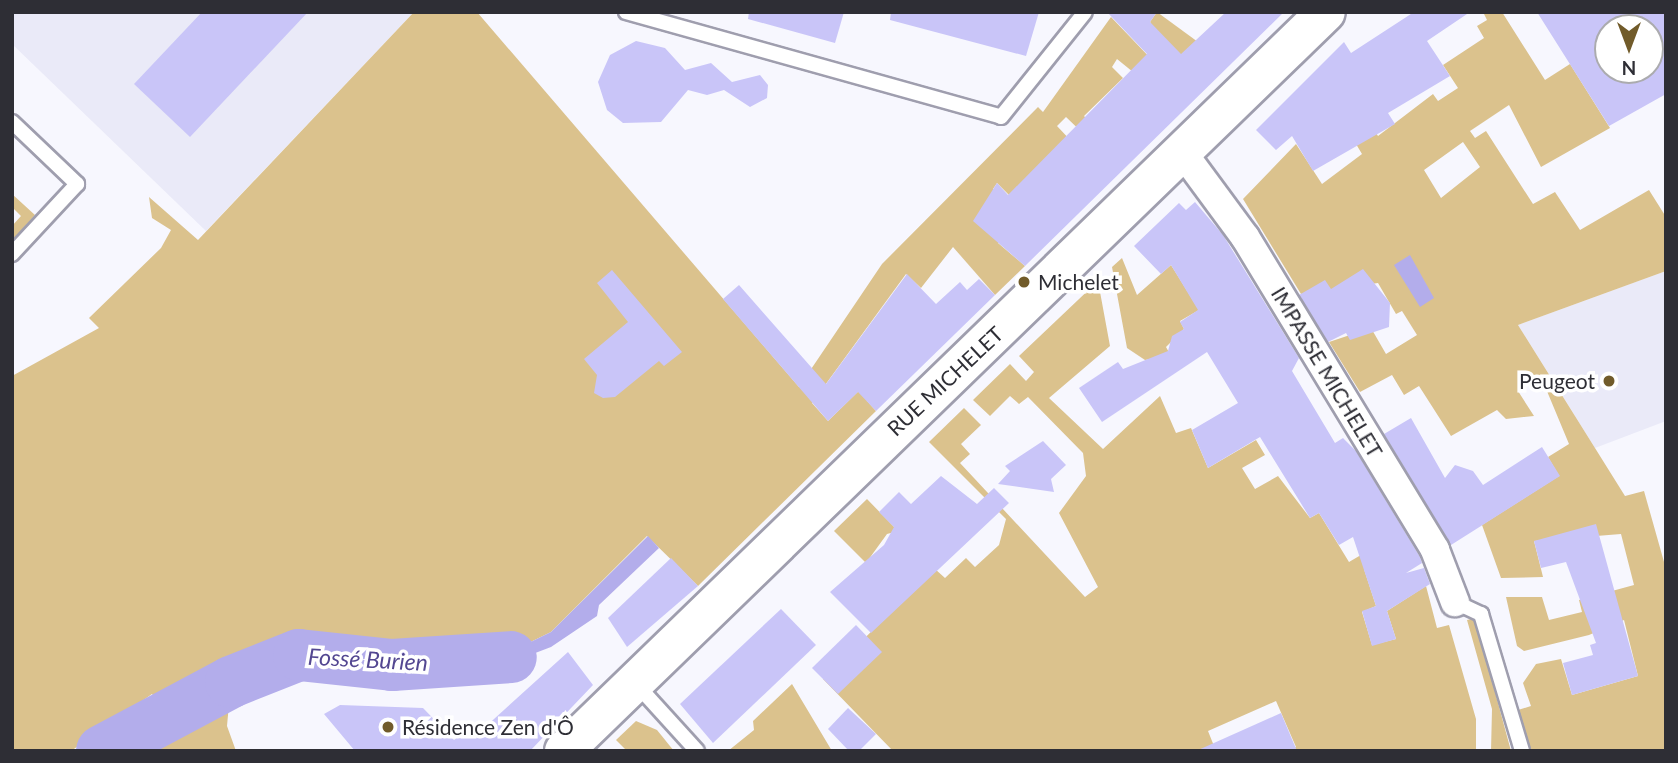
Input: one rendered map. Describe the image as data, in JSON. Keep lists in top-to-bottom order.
{
  "streets": {
    "main road": ["RUE MICHELET"],
    "street": ["IMPASSE MICHELET"]
  },
  "crossings": [
    ["IMPASSE MICHELET", "RUE MICHELET"]
  ],
  "water": ["Fossé Burien"],
  "places": ["Michelet", "Peugeot", "Résidence Zen d'Ô"],
  "north": "bottom"
}
